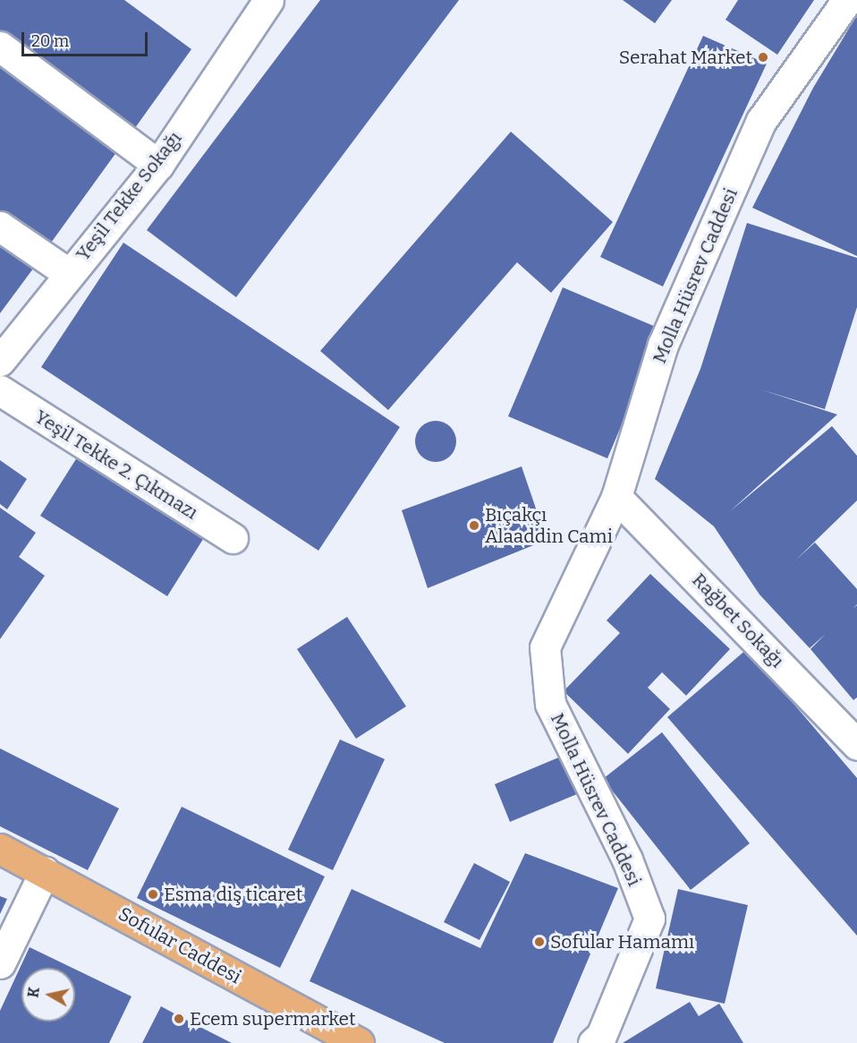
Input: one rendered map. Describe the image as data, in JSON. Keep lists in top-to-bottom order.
{
  "streets": {
    "main road": ["Sofular Caddesi"],
    "street": [
      "Yeşil Tekke Sokağı",
      "Molla Hüsrev Caddesi",
      "Yeşil Tekke 2. Çıkmazı",
      "Rağbet Sokağı"
    ]
  },
  "crossings": [
    ["Molla Hüsrev Caddesi", "Rağbet Sokağı"]
  ],
  "places": [
    "Serahat Market",
    "Bıçakçı Alaaddin Cami",
    "Esma diş ticaret",
    "Sofular Hamamı",
    "Ecem supermarket"
  ],
  "scale_bar": "20 m",
  "north": "left"
}
